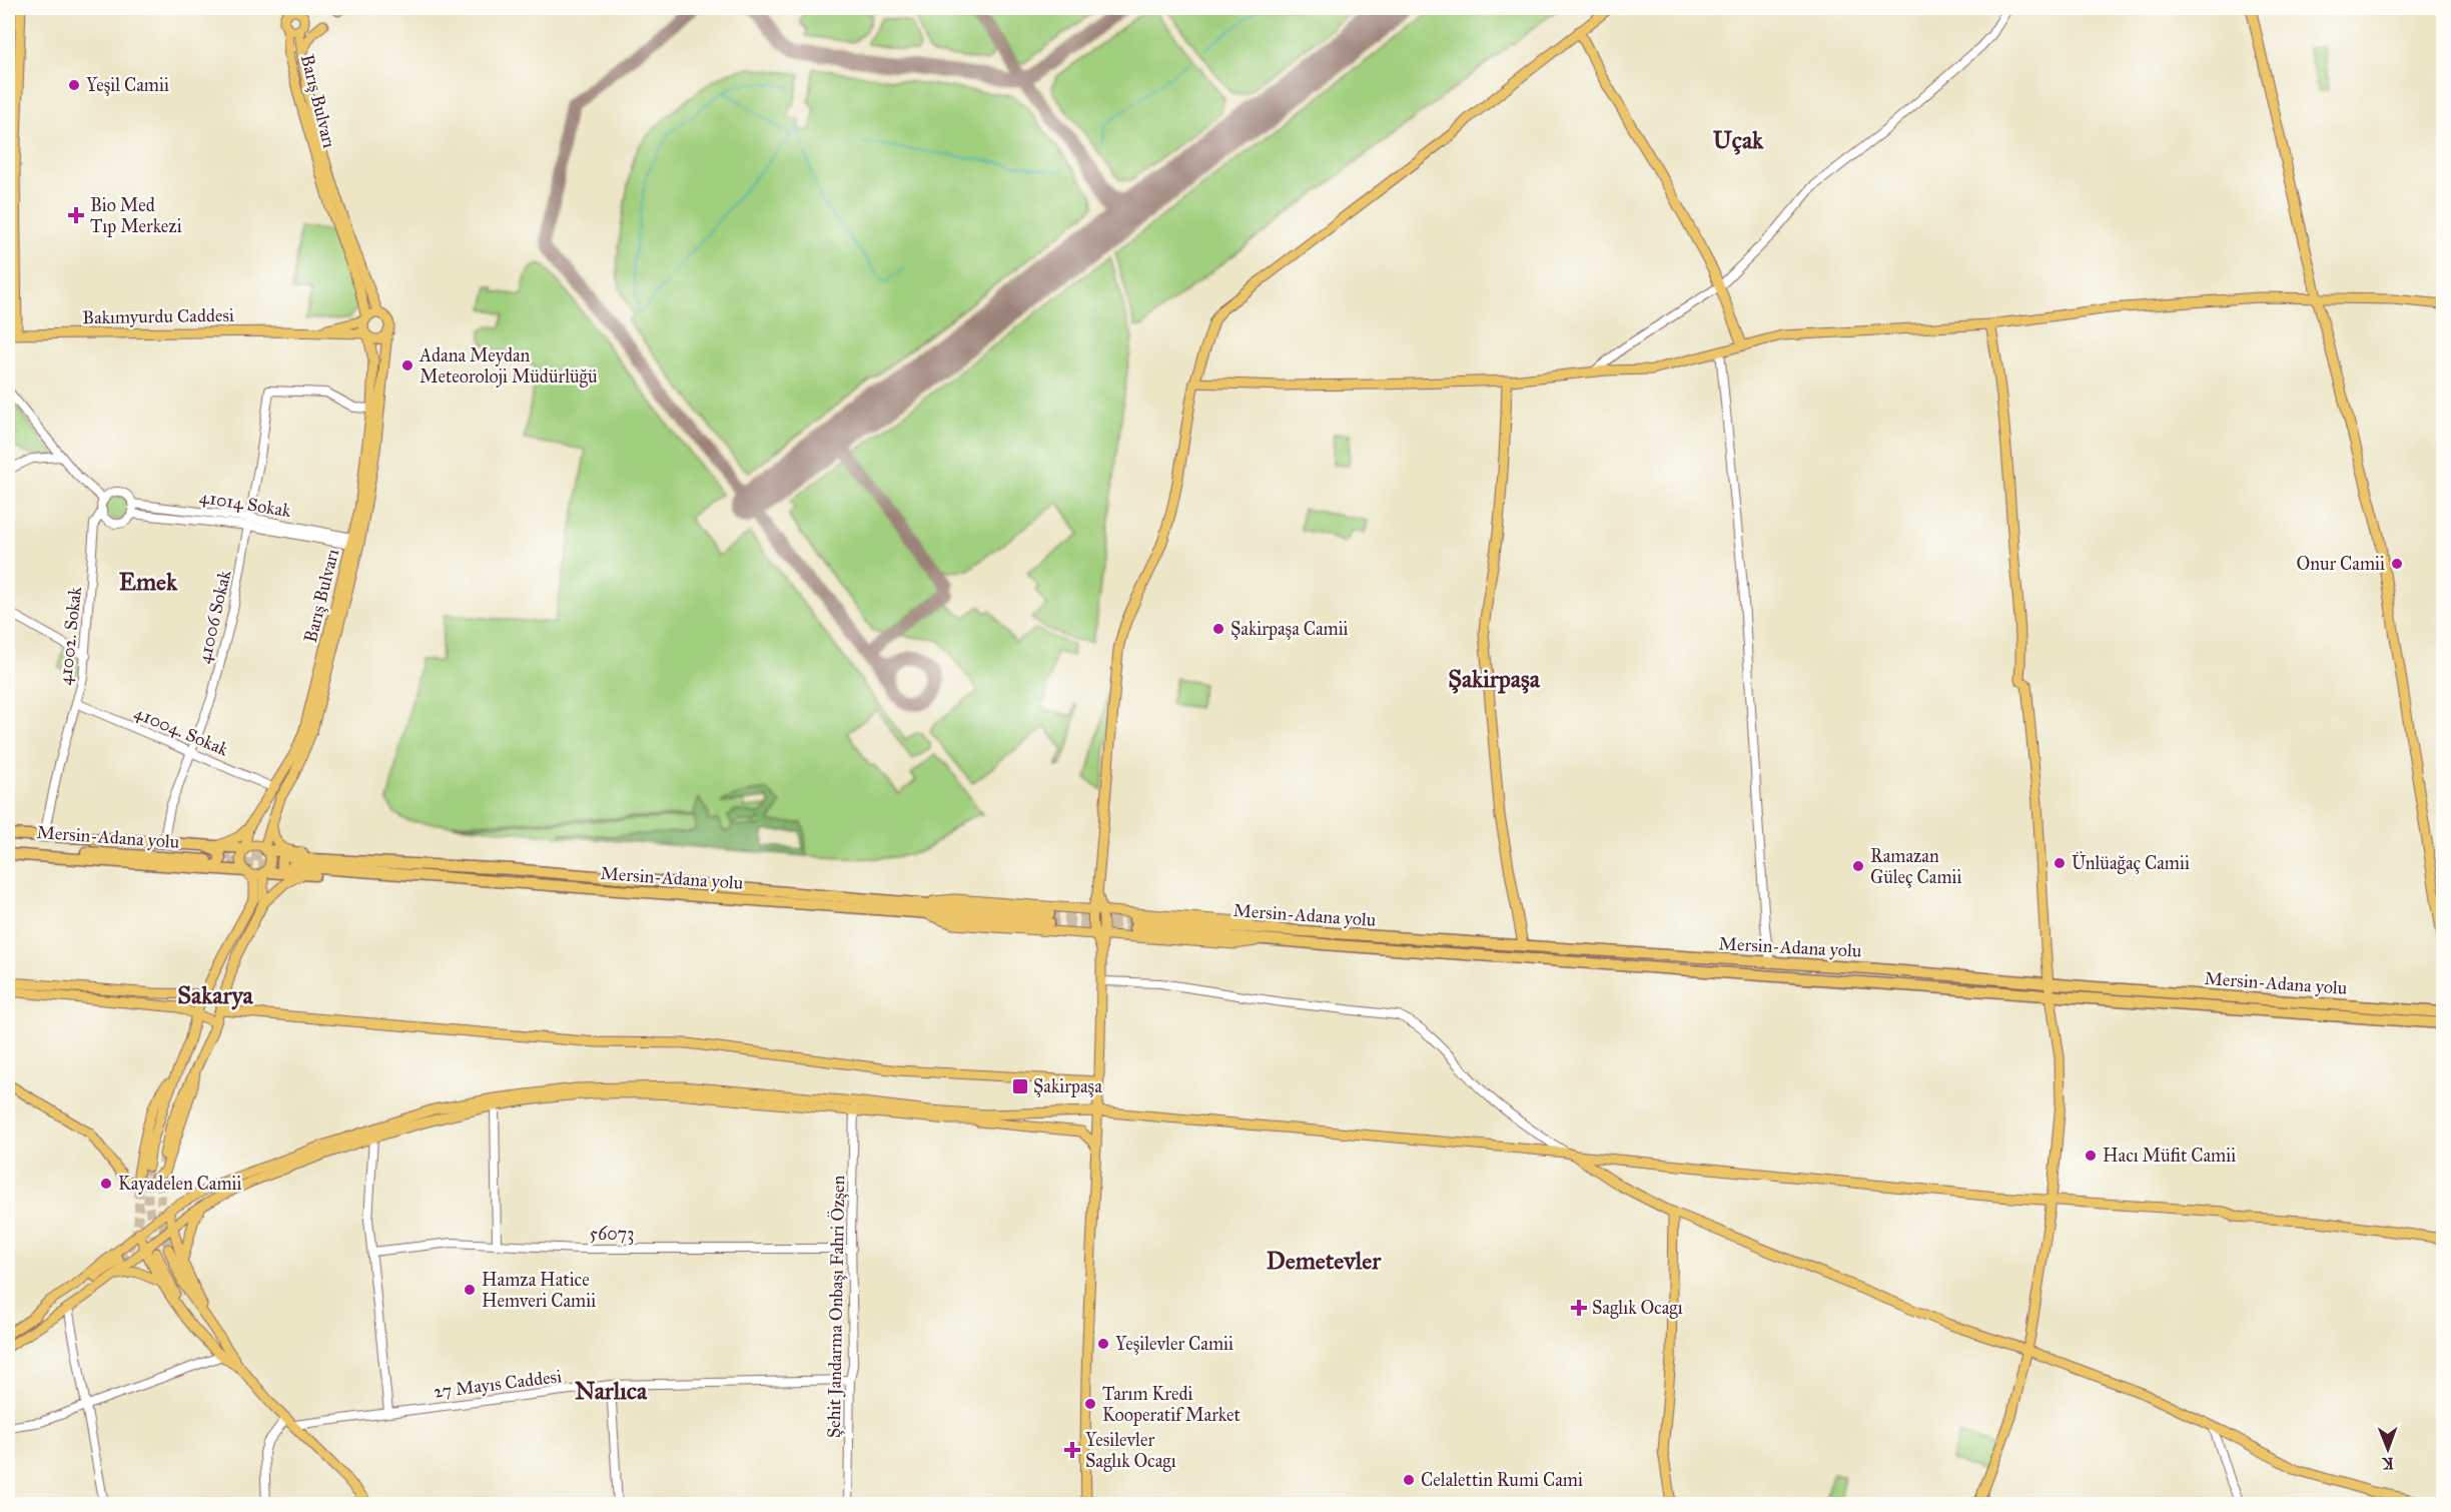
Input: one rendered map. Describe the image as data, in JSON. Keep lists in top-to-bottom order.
{
  "streets": {
    "highway": ["Mersin-Adana yolu"],
    "main road": ["Barış Bulvarı", "Bakımyurdu Caddesi"],
    "street": [
      "41014 Sokak",
      "41006 Sokak",
      "41002. Sokak",
      "41004. Sokak",
      "56073",
      "Şehit Jandarma Onbaşı Fahri Özşen",
      "27 Mayıs Caddesi"
    ]
  },
  "crossings": [
    ["Barış Bulvarı", "Bakımyurdu Caddesi"],
    ["Barış Bulvarı", "41014 Sokak"],
    ["Barış Bulvarı", "41006 Sokak"],
    ["Barış Bulvarı", "41004. Sokak"],
    ["41014 Sokak", "41006 Sokak"],
    ["41014 Sokak", "41002. Sokak"],
    ["41006 Sokak", "41004. Sokak"],
    ["41002. Sokak", "41004. Sokak"],
    ["56073", "Şehit Jandarma Onbaşı Fahri Özşen"],
    ["Şehit Jandarma Onbaşı Fahri Özşen", "27 Mayıs Caddesi"]
  ],
  "districts": [
    "Uçak",
    "Emek",
    "Şakirpaşa",
    "Sakarya",
    "Demetevler",
    "Narlıca"
  ],
  "places": {
    "other": [
      "Yeşil Camii",
      "Adana Meydan Meteoroloji Müdürlüğü",
      "Onur Camii",
      "Şakirpaşa Camii",
      "Ünlüağaç Camii",
      "Ramazan Güleç Camii",
      "Hacı Müfit Camii",
      "Kayadelen Camii",
      "Hamza Hatice Hemveri Camii",
      "Yeşilevler Camii",
      "Tarım Kredi Kooperatif Market",
      "Celalettin Rumi Cami"
    ],
    "health": ["Bio Med Tıp Merkezi", "Saglık Ocagı", "Yesilevler Saglık Ocagı"],
    "transit": ["Şakirpaşa"]
  },
  "north": "bottom"
}
